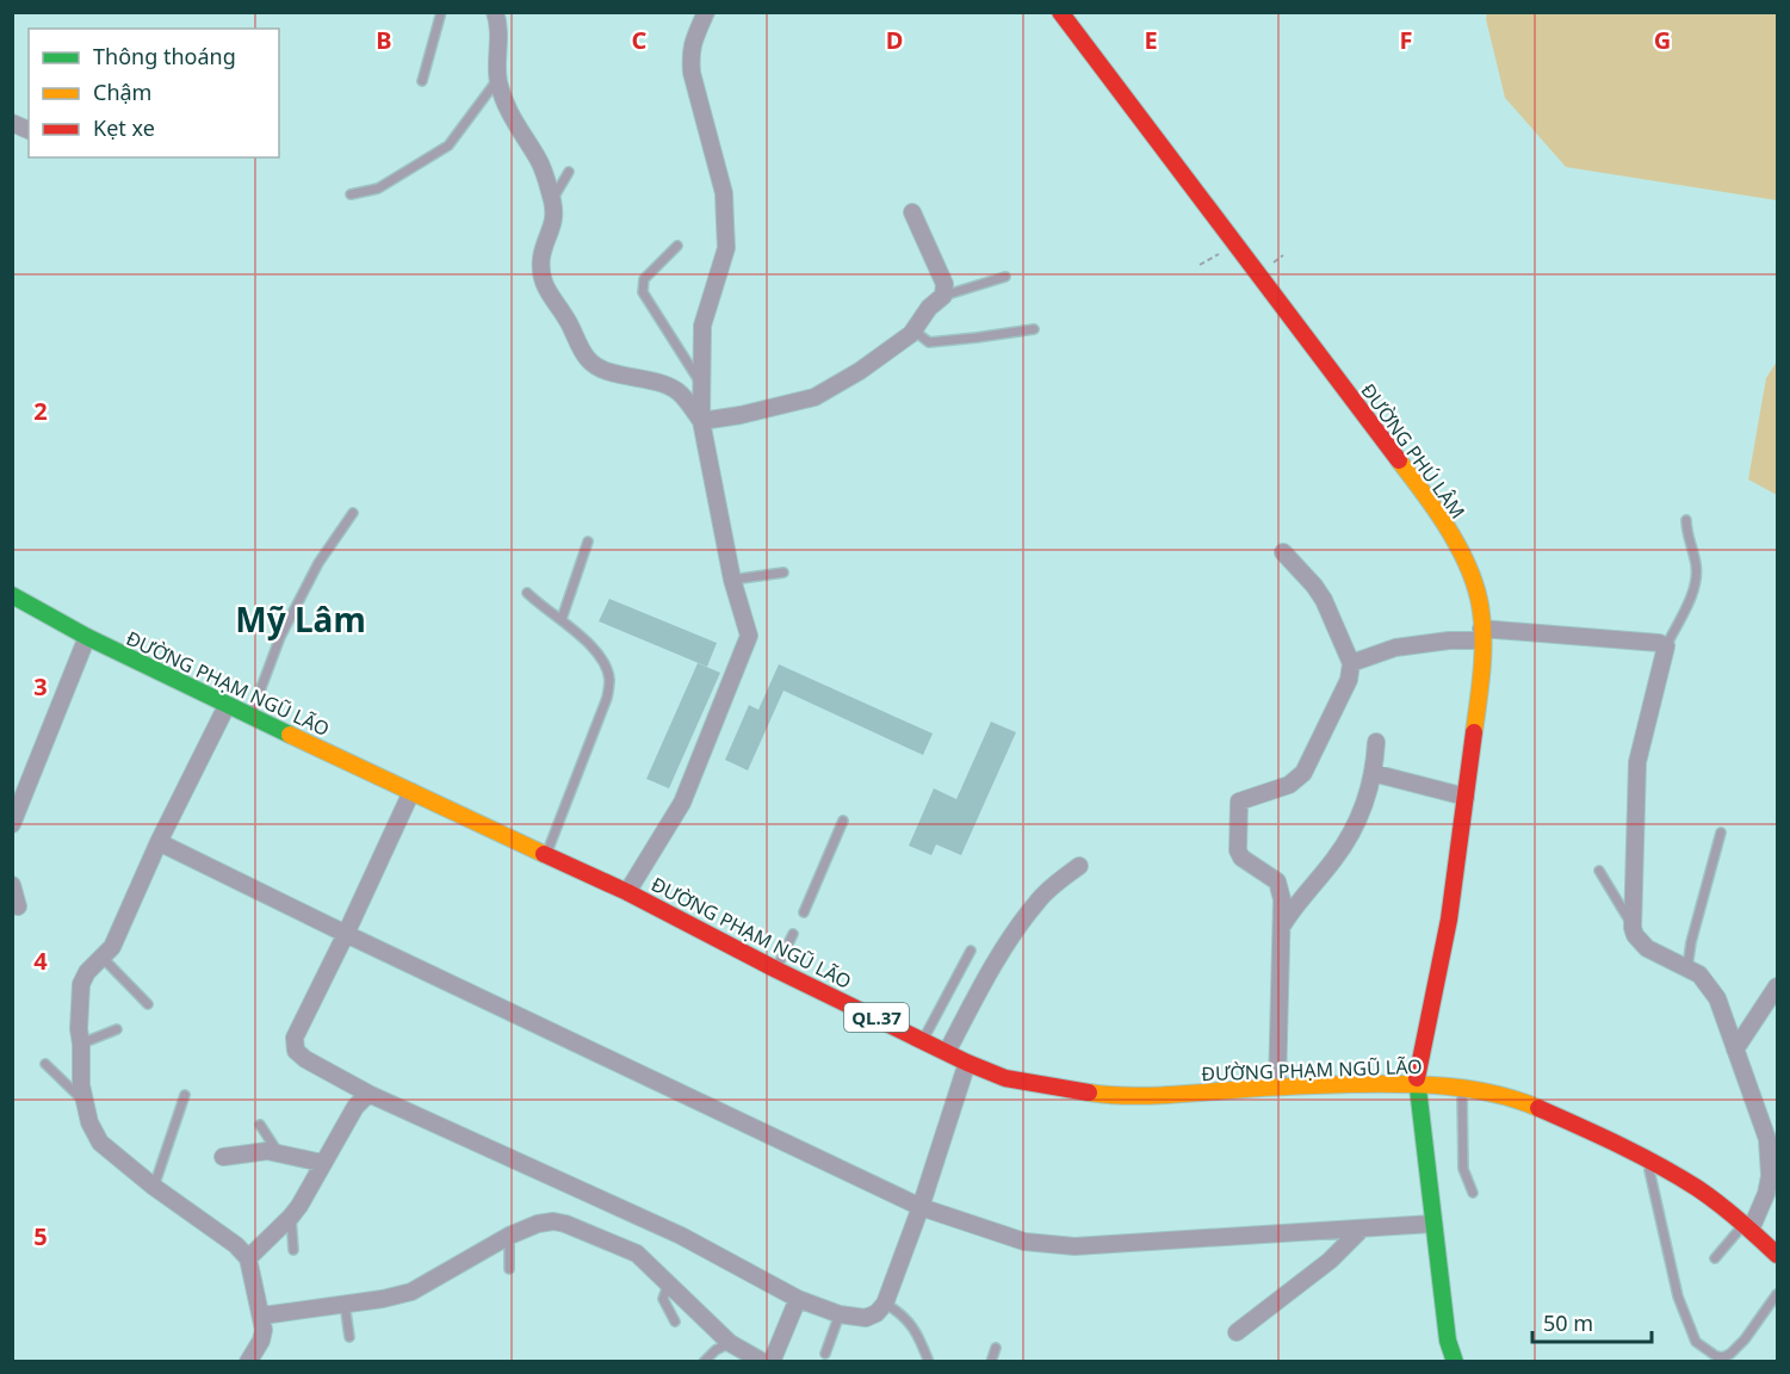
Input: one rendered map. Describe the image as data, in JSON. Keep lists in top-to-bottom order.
{
  "streets": {
    "main road": ["ĐƯỜNG PHÚ LÂM", "ĐƯỜNG PHẠM NGŨ LÃO", "QL.37"]
  },
  "crossings": [
    ["ĐƯỜNG PHÚ LÂM", "ĐƯỜNG PHẠM NGŨ LÃO"]
  ],
  "districts": ["Mỹ Lâm"],
  "legend": ["Thông thoáng", "Chậm", "Kẹt xe"],
  "scale_bar": "50 m",
  "grid": {
    "columns": [
      "B",
      "C",
      "D",
      "E",
      "F",
      "G"
    ],
    "rows": [
      "2",
      "3",
      "4",
      "5"
    ]
  }
}
